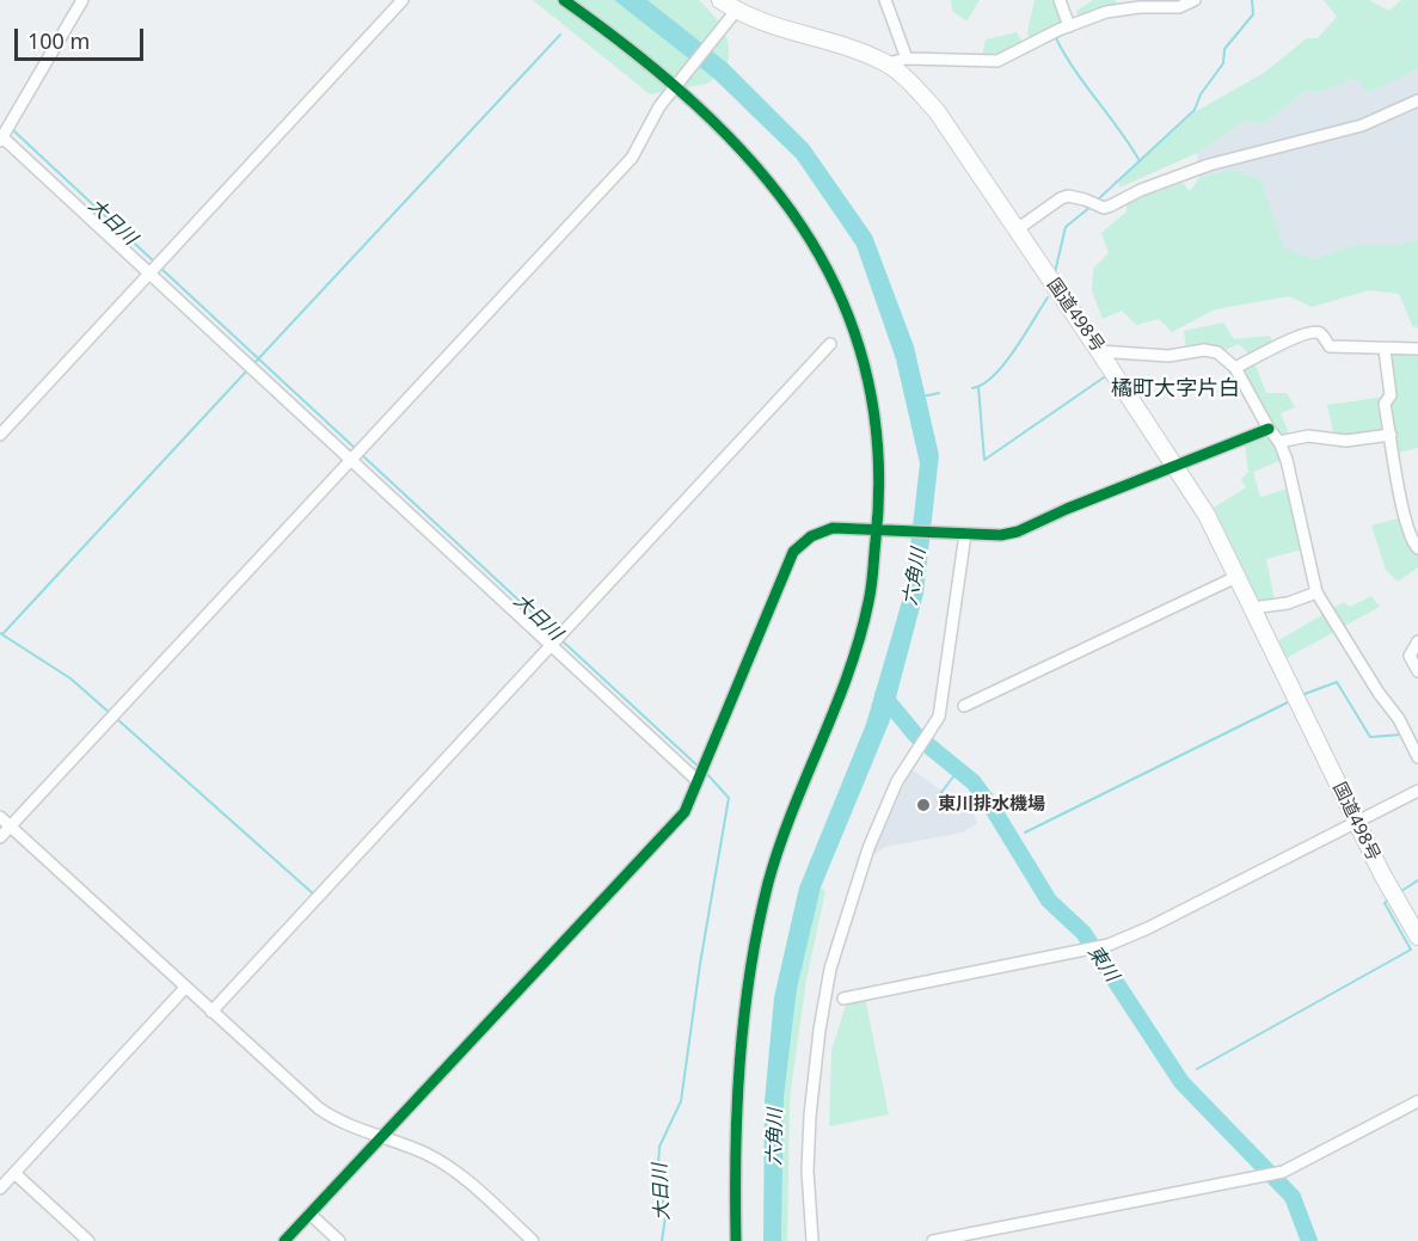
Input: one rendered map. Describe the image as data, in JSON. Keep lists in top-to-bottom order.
{
  "streets": {
    "highway": ["国道498号"]
  },
  "districts": ["橘町大字片白"],
  "water": ["大日川", "六角川", "東川"],
  "places": ["東川排水機場"],
  "scale_bar": "100 m"
}
